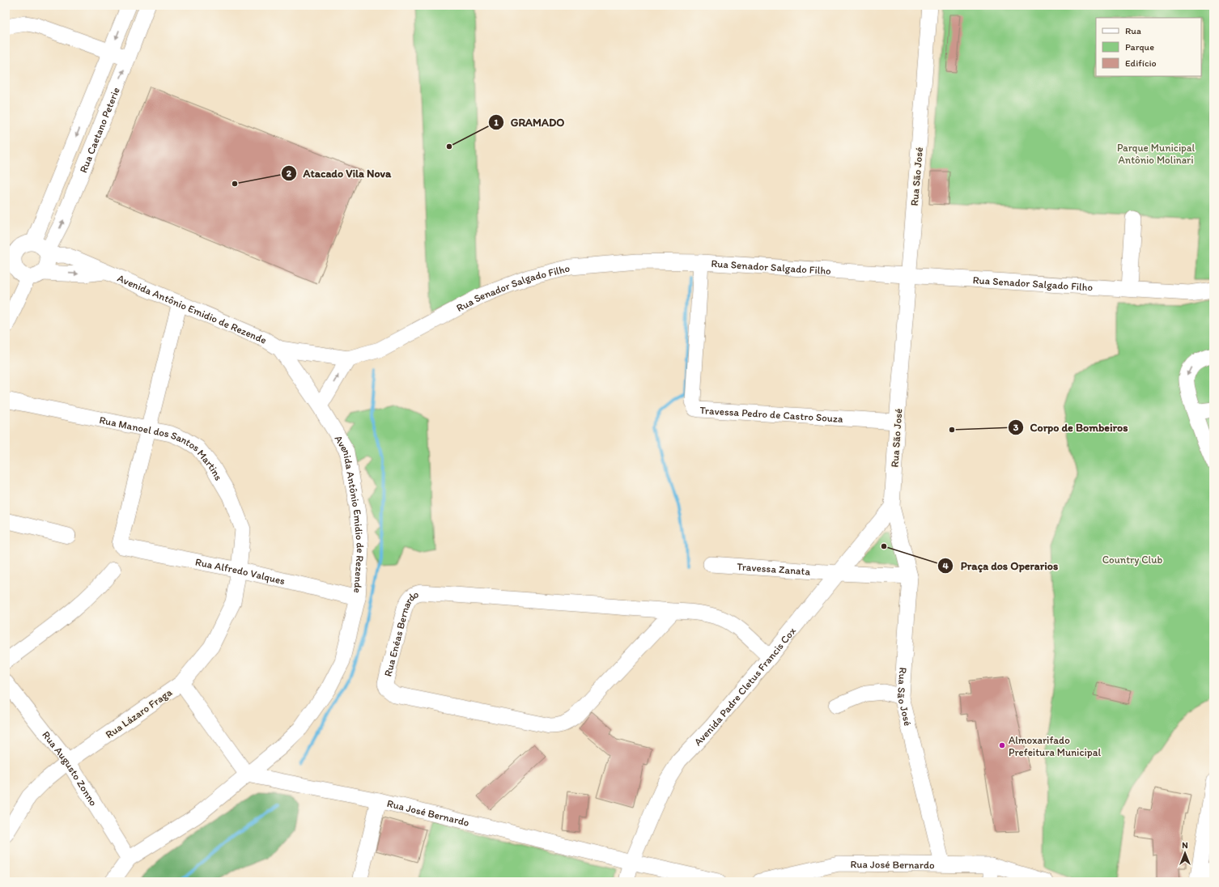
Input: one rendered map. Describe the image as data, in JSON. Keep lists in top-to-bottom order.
{
  "streets": {
    "street": [
      "Rua Caetano Peterie",
      "Rua São José",
      "Rua Senador Salgado Filho",
      "Avenida Antônio Emidio de Rezende",
      "Travessa Pedro de Castro Souza",
      "Rua Manoel dos Santos Martins",
      "Travessa Zanata",
      "Rua Alfredo Valques",
      "Rua Enéas Bernardo",
      "Avenida Padre Cletus Francis Cox",
      "Rua Lázaro Fraga",
      "Rua Augusto Zonno",
      "Rua José Bernardo"
    ]
  },
  "crossings": [
    ["Rua Caetano Peterie", "Avenida Antônio Emidio de Rezende"],
    ["Rua São José", "Rua Senador Salgado Filho"],
    ["Rua São José", "Travessa Pedro de Castro Souza"],
    ["Rua São José", "Travessa Zanata"],
    ["Rua São José", "Avenida Padre Cletus Francis Cox"],
    ["Rua São José", "Rua José Bernardo"],
    ["Rua Senador Salgado Filho", "Travessa Pedro de Castro Souza"],
    ["Avenida Antônio Emidio de Rezende", "Rua Alfredo Valques"],
    ["Avenida Antônio Emidio de Rezende", "Rua Augusto Zonno"],
    ["Avenida Antônio Emidio de Rezende", "Rua José Bernardo"],
    ["Rua Manoel dos Santos Martins", "Rua Alfredo Valques"],
    ["Rua Manoel dos Santos Martins", "Rua Lázaro Fraga"],
    ["Travessa Zanata", "Avenida Padre Cletus Francis Cox"],
    ["Rua Alfredo Valques", "Rua Lázaro Fraga"],
    ["Rua Enéas Bernardo", "Avenida Padre Cletus Francis Cox"],
    ["Avenida Padre Cletus Francis Cox", "Rua José Bernardo"],
    ["Rua Lázaro Fraga", "Rua Augusto Zonno"]
  ],
  "parks": ["Parque Municipal Antônio Molinari", "Country Club"],
  "places": [
    "GRAMADO",
    "Atacado Vila Nova",
    "Corpo de Bombeiros",
    "Praça dos Operarios",
    "Almoxarifado Prefeitura Municipal"
  ],
  "legend": ["Rua", "Parque", "Edifício"],
  "north": "top"
}
